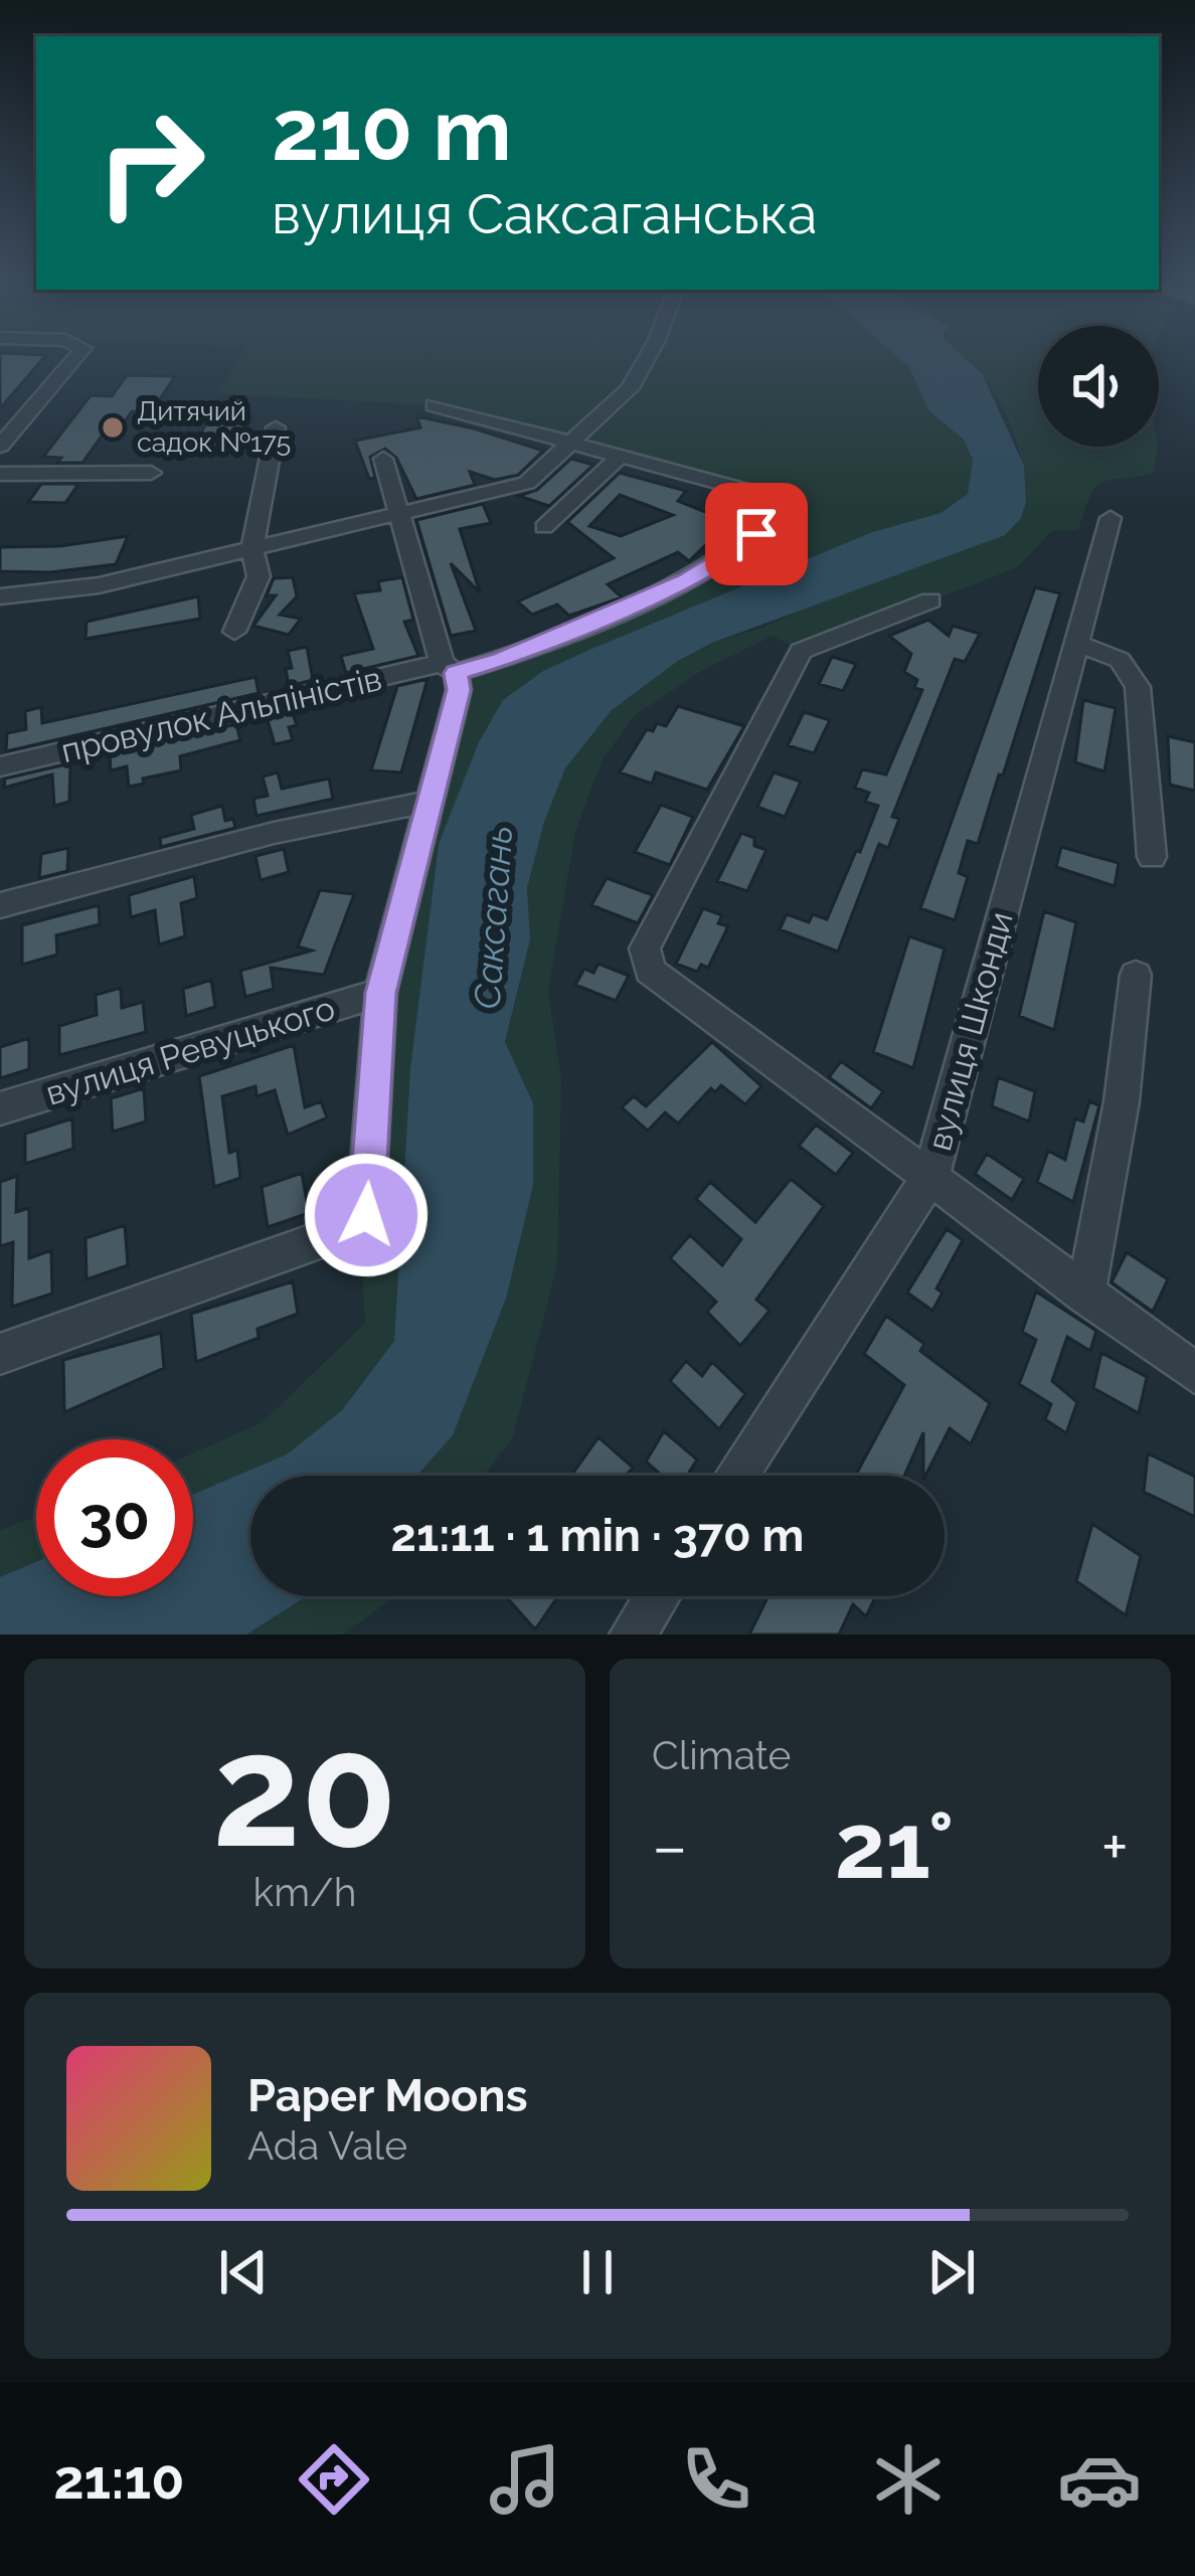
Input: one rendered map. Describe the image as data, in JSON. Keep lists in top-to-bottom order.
{
  "streets": {
    "street": ["провулок Альпіністів", "вулиця Шконди", "вулиця Ревуцького"]
  },
  "water": ["Саксагань"],
  "places": ["Дитячий садок №175"],
  "page": {
    "turn": ["210 m", "вулиця Саксаганська"],
    "limit": "30",
    "trip": "21:11 · 1 min · 370 m",
    "tile": [
      ["20", "km/h"],
      "Climate"
    ],
    "heat": ["−", "21°", "+"],
    "song": ["Paper Moons", "Ada Vale"],
    "tabs": "21:10"
  }
}
